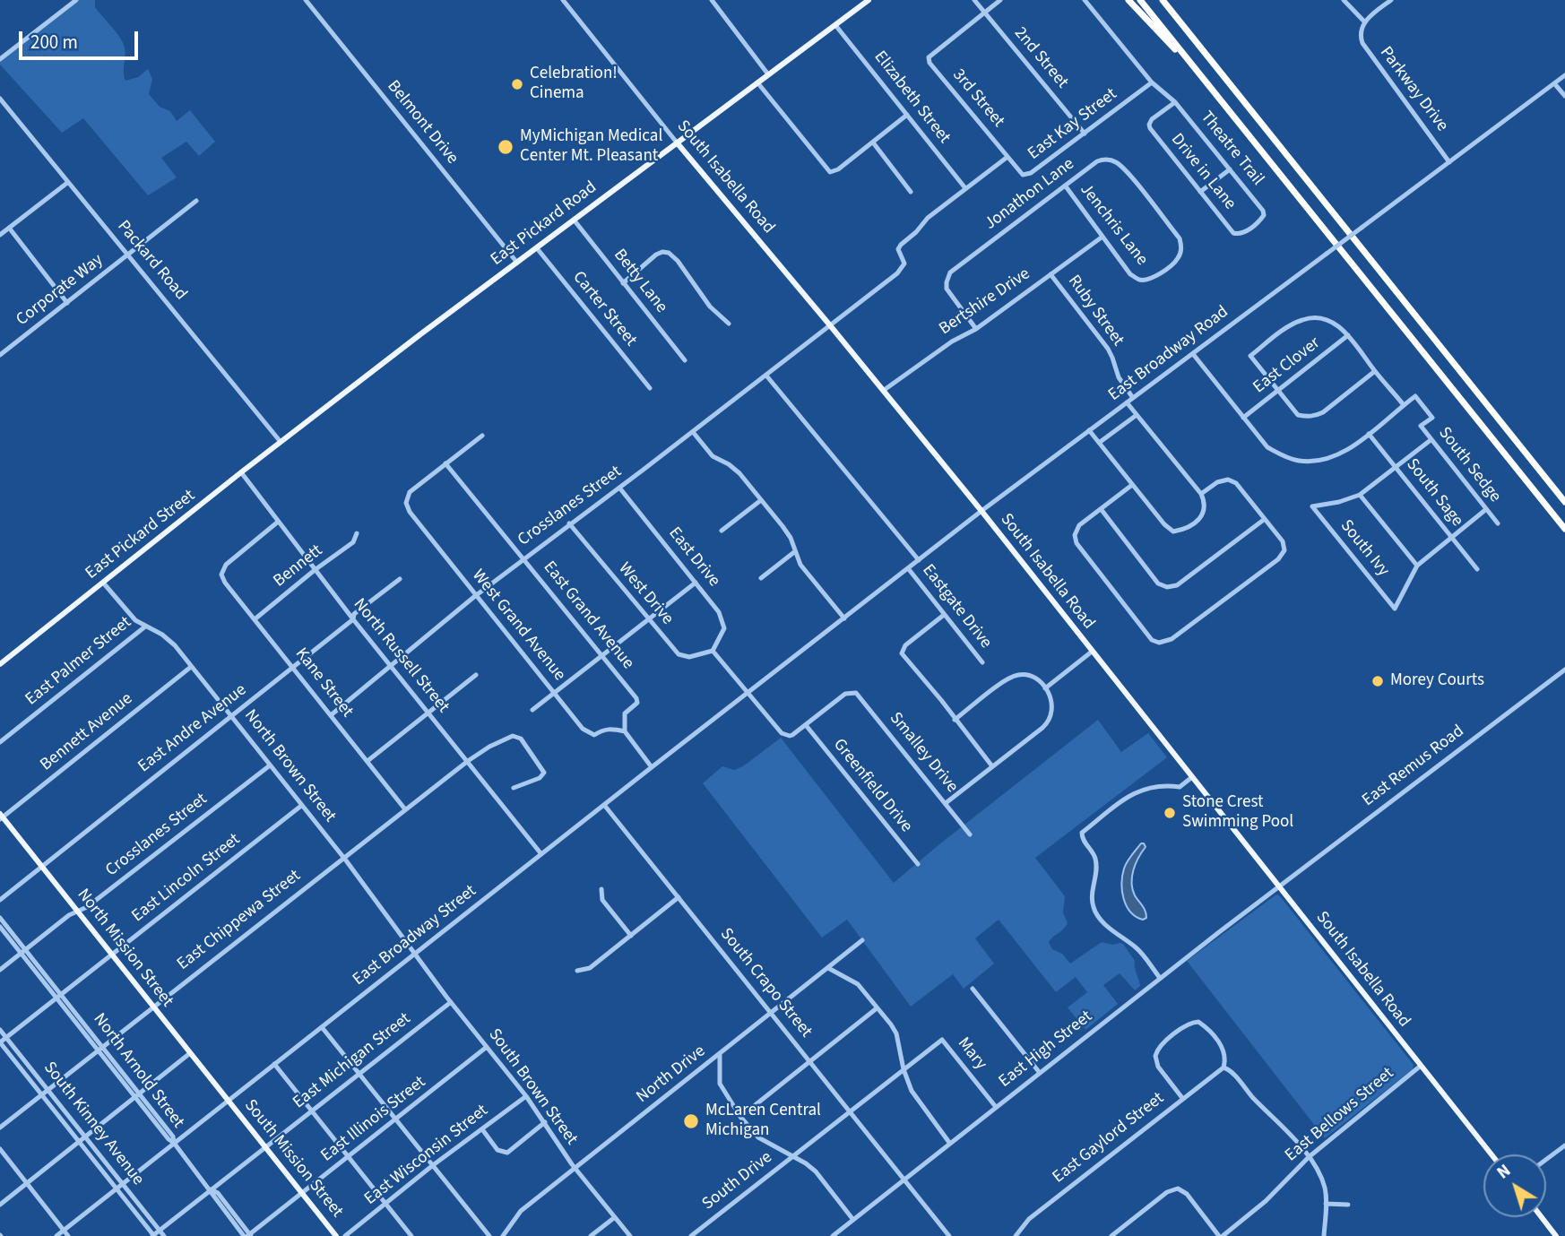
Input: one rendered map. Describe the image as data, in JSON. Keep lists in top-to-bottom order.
{
  "streets": {
    "main road": [
      "South Isabella Road",
      "East Pickard Road",
      "East Pickard Street",
      "North Mission Street",
      "South Mission Street"
    ],
    "street": [
      "2nd Street",
      "Parkway Drive",
      "Elizabeth Street",
      "3rd Street",
      "Belmont Drive",
      "East Kay Street",
      "Theatre Trail",
      "Drive in Lane",
      "Jonathon Lane",
      "Jenchris Lane",
      "Packard Road",
      "Betty Lane",
      "Corporate Way",
      "Bertshire Drive",
      "Carter Street",
      "Ruby Street",
      "East Broadway Road",
      "East Clover",
      "South Sedge",
      "South Sage",
      "Crosslanes Street",
      "South Ivy",
      "East Drive",
      "Bennett",
      "West Drive",
      "Eastgate Drive",
      "East Grand Avenue",
      "West Grand Avenue",
      "North Russell Street",
      "East Palmer Street",
      "Kane Street",
      "East Andre Avenue",
      "Bennett Avenue",
      "Smalley Drive",
      "North Brown Street",
      "East Remus Road",
      "Greenfield Drive",
      "East Lincoln Street",
      "East Chippewa Street",
      "East Broadway Street",
      "South Crapo Street",
      "East High Street",
      "Mary",
      "East Michigan Street",
      "North Arnold Street",
      "North Drive",
      "South Brown Street",
      "East Bellows Street",
      "East Illinois Street",
      "South Kinney Avenue",
      "East Gaylord Street",
      "East Wisconsin Street",
      "South Drive"
    ]
  },
  "crossings": [
    ["2nd Street", "3rd Street"],
    ["2nd Street", "East Kay Street"],
    ["Parkway Drive", "East Broadway Road"],
    ["Elizabeth Street", "East Kay Street"],
    ["Elizabeth Street", "East Pickard Road"],
    ["3rd Street", "East Kay Street"],
    ["Belmont Drive", "East Pickard Road"],
    ["East Kay Street", "Theatre Trail"],
    ["East Kay Street", "South Isabella Road"],
    ["East Kay Street", "Crosslanes Street"],
    ["Theatre Trail", "Drive in Lane"],
    ["South Isabella Road", "East Pickard Road"],
    ["South Isabella Road", "Bertshire Drive"],
    ["South Isabella Road", "East Broadway Road"],
    ["South Isabella Road", "Crosslanes Street"],
    ["South Isabella Road", "East Remus Road"],
    ["South Isabella Road", "East High Street"],
    ["South Isabella Road", "East Bellows Street"],
    ["Jonathon Lane", "Jenchris Lane"],
    ["Jonathon Lane", "Bertshire Drive"],
    ["East Pickard Road", "Betty Lane"],
    ["East Pickard Road", "Carter Street"],
    ["East Pickard Road", "East Pickard Street"],
    ["Jenchris Lane", "Bertshire Drive"],
    ["Packard Road", "Corporate Way"],
    ["Packard Road", "East Pickard Street"],
    ["Bertshire Drive", "Ruby Street"],
    ["Ruby Street", "East Broadway Road"],
    ["East Broadway Road", "Eastgate Drive"],
    ["East Broadway Road", "East Broadway Street"],
    ["Crosslanes Street", "East Drive"],
    ["Crosslanes Street", "West Drive"],
    ["Crosslanes Street", "East Grand Avenue"],
    ["Crosslanes Street", "West Grand Avenue"],
    ["Crosslanes Street", "North Russell Street"],
    ["Crosslanes Street", "Kane Street"],
    ["Crosslanes Street", "North Brown Street"],
    ["Crosslanes Street", "North Mission Street"],
    ["Crosslanes Street", "North Arnold Street"],
    ["East Pickard Street", "North Russell Street"],
    ["East Pickard Street", "North Brown Street"],
    ["East Drive", "West Drive"],
    ["Bennett", "North Russell Street"],
    ["Bennett", "Kane Street"],
    ["East Grand Avenue", "West Grand Avenue"],
    ["North Russell Street", "Kane Street"],
    ["North Russell Street", "East Andre Avenue"],
    ["North Russell Street", "East Chippewa Street"],
    ["North Russell Street", "East Broadway Street"],
    ["East Palmer Street", "North Brown Street"],
    ["Kane Street", "East Andre Avenue"],
    ["Kane Street", "East Chippewa Street"],
    ["East Andre Avenue", "North Brown Street"],
    ["East Andre Avenue", "North Mission Street"],
    ["Bennett Avenue", "North Brown Street"],
    ["Bennett Avenue", "North Mission Street"],
    ["Smalley Drive", "Greenfield Drive"],
    ["North Brown Street", "East Lincoln Street"],
    ["North Brown Street", "East Chippewa Street"],
    ["North Brown Street", "East Broadway Street"],
    ["North Brown Street", "South Brown Street"],
    ["East Remus Road", "East High Street"],
    ["East Lincoln Street", "North Mission Street"],
    ["East Lincoln Street", "North Arnold Street"],
    ["East Lincoln Street", "South Kinney Avenue"],
    ["East Chippewa Street", "North Mission Street"],
    ["East Chippewa Street", "North Arnold Street"],
    ["East Chippewa Street", "South Kinney Avenue"],
    ["East Broadway Street", "North Mission Street"],
    ["East Broadway Street", "South Crapo Street"],
    ["East Broadway Street", "North Arnold Street"],
    ["East Broadway Street", "South Brown Street"],
    ["East Broadway Street", "South Kinney Avenue"],
    ["East Broadway Street", "South Mission Street"],
    ["North Mission Street", "South Mission Street"],
    ["South Crapo Street", "East High Street"],
    ["South Crapo Street", "North Drive"],
    ["South Crapo Street", "South Drive"],
    ["East High Street", "Mary"],
    ["Mary", "South Drive"],
    ["East Michigan Street", "North Arnold Street"],
    ["East Michigan Street", "South Brown Street"],
    ["East Michigan Street", "South Kinney Avenue"],
    ["East Michigan Street", "South Mission Street"],
    ["North Arnold Street", "East Illinois Street"],
    ["North Drive", "South Brown Street"],
    ["South Brown Street", "East Illinois Street"],
    ["South Brown Street", "East Wisconsin Street"],
    ["East Illinois Street", "South Mission Street"]
  ],
  "places": [
    "Celebration! Cinema",
    "MyMichigan Medical Center Mt. Pleasant",
    "Morey Courts",
    "Stone Crest Swimming Pool",
    "McLaren Central Michigan"
  ],
  "scale_bar": "200 m",
  "north": "top left"
}
